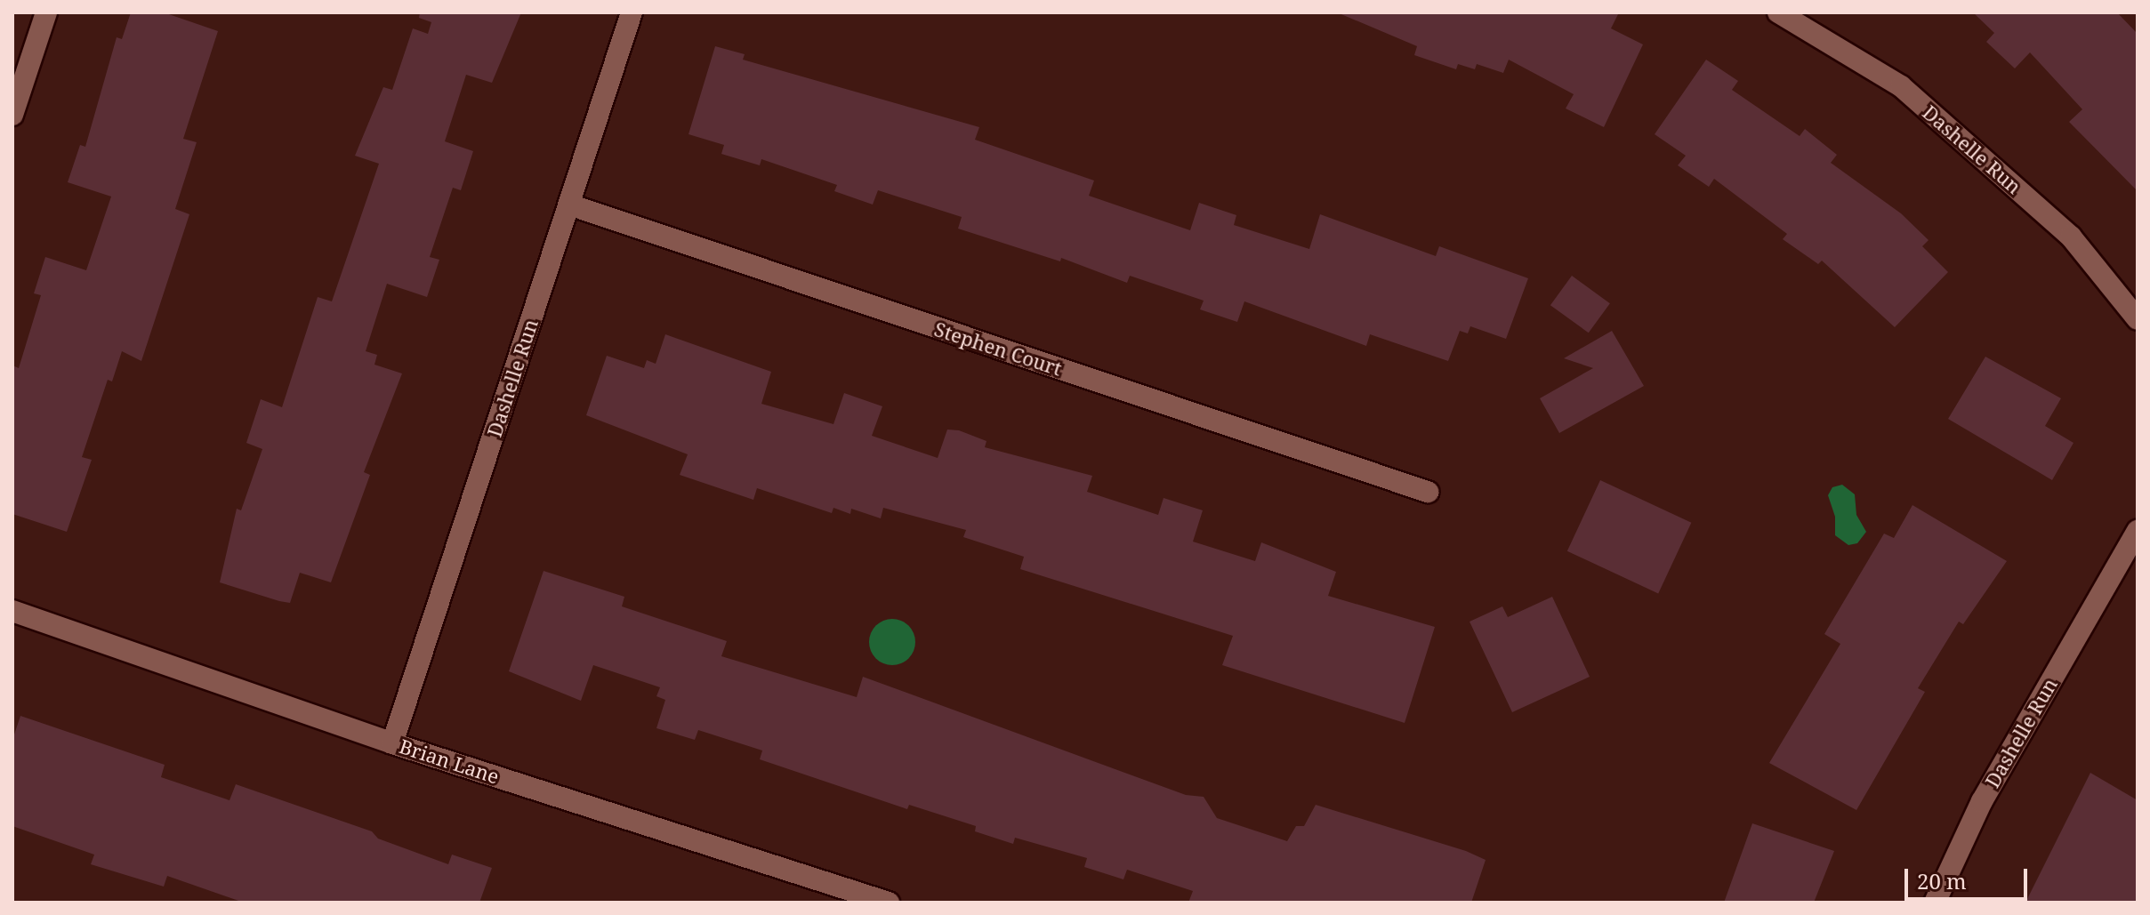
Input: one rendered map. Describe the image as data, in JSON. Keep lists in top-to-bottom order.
{
  "streets": {
    "street": ["Dashelle Run", "Stephen Court", "Brian Lane"]
  },
  "crossings": [
    ["Dashelle Run", "Stephen Court"],
    ["Dashelle Run", "Brian Lane"]
  ],
  "scale_bar": "20 m"
}
